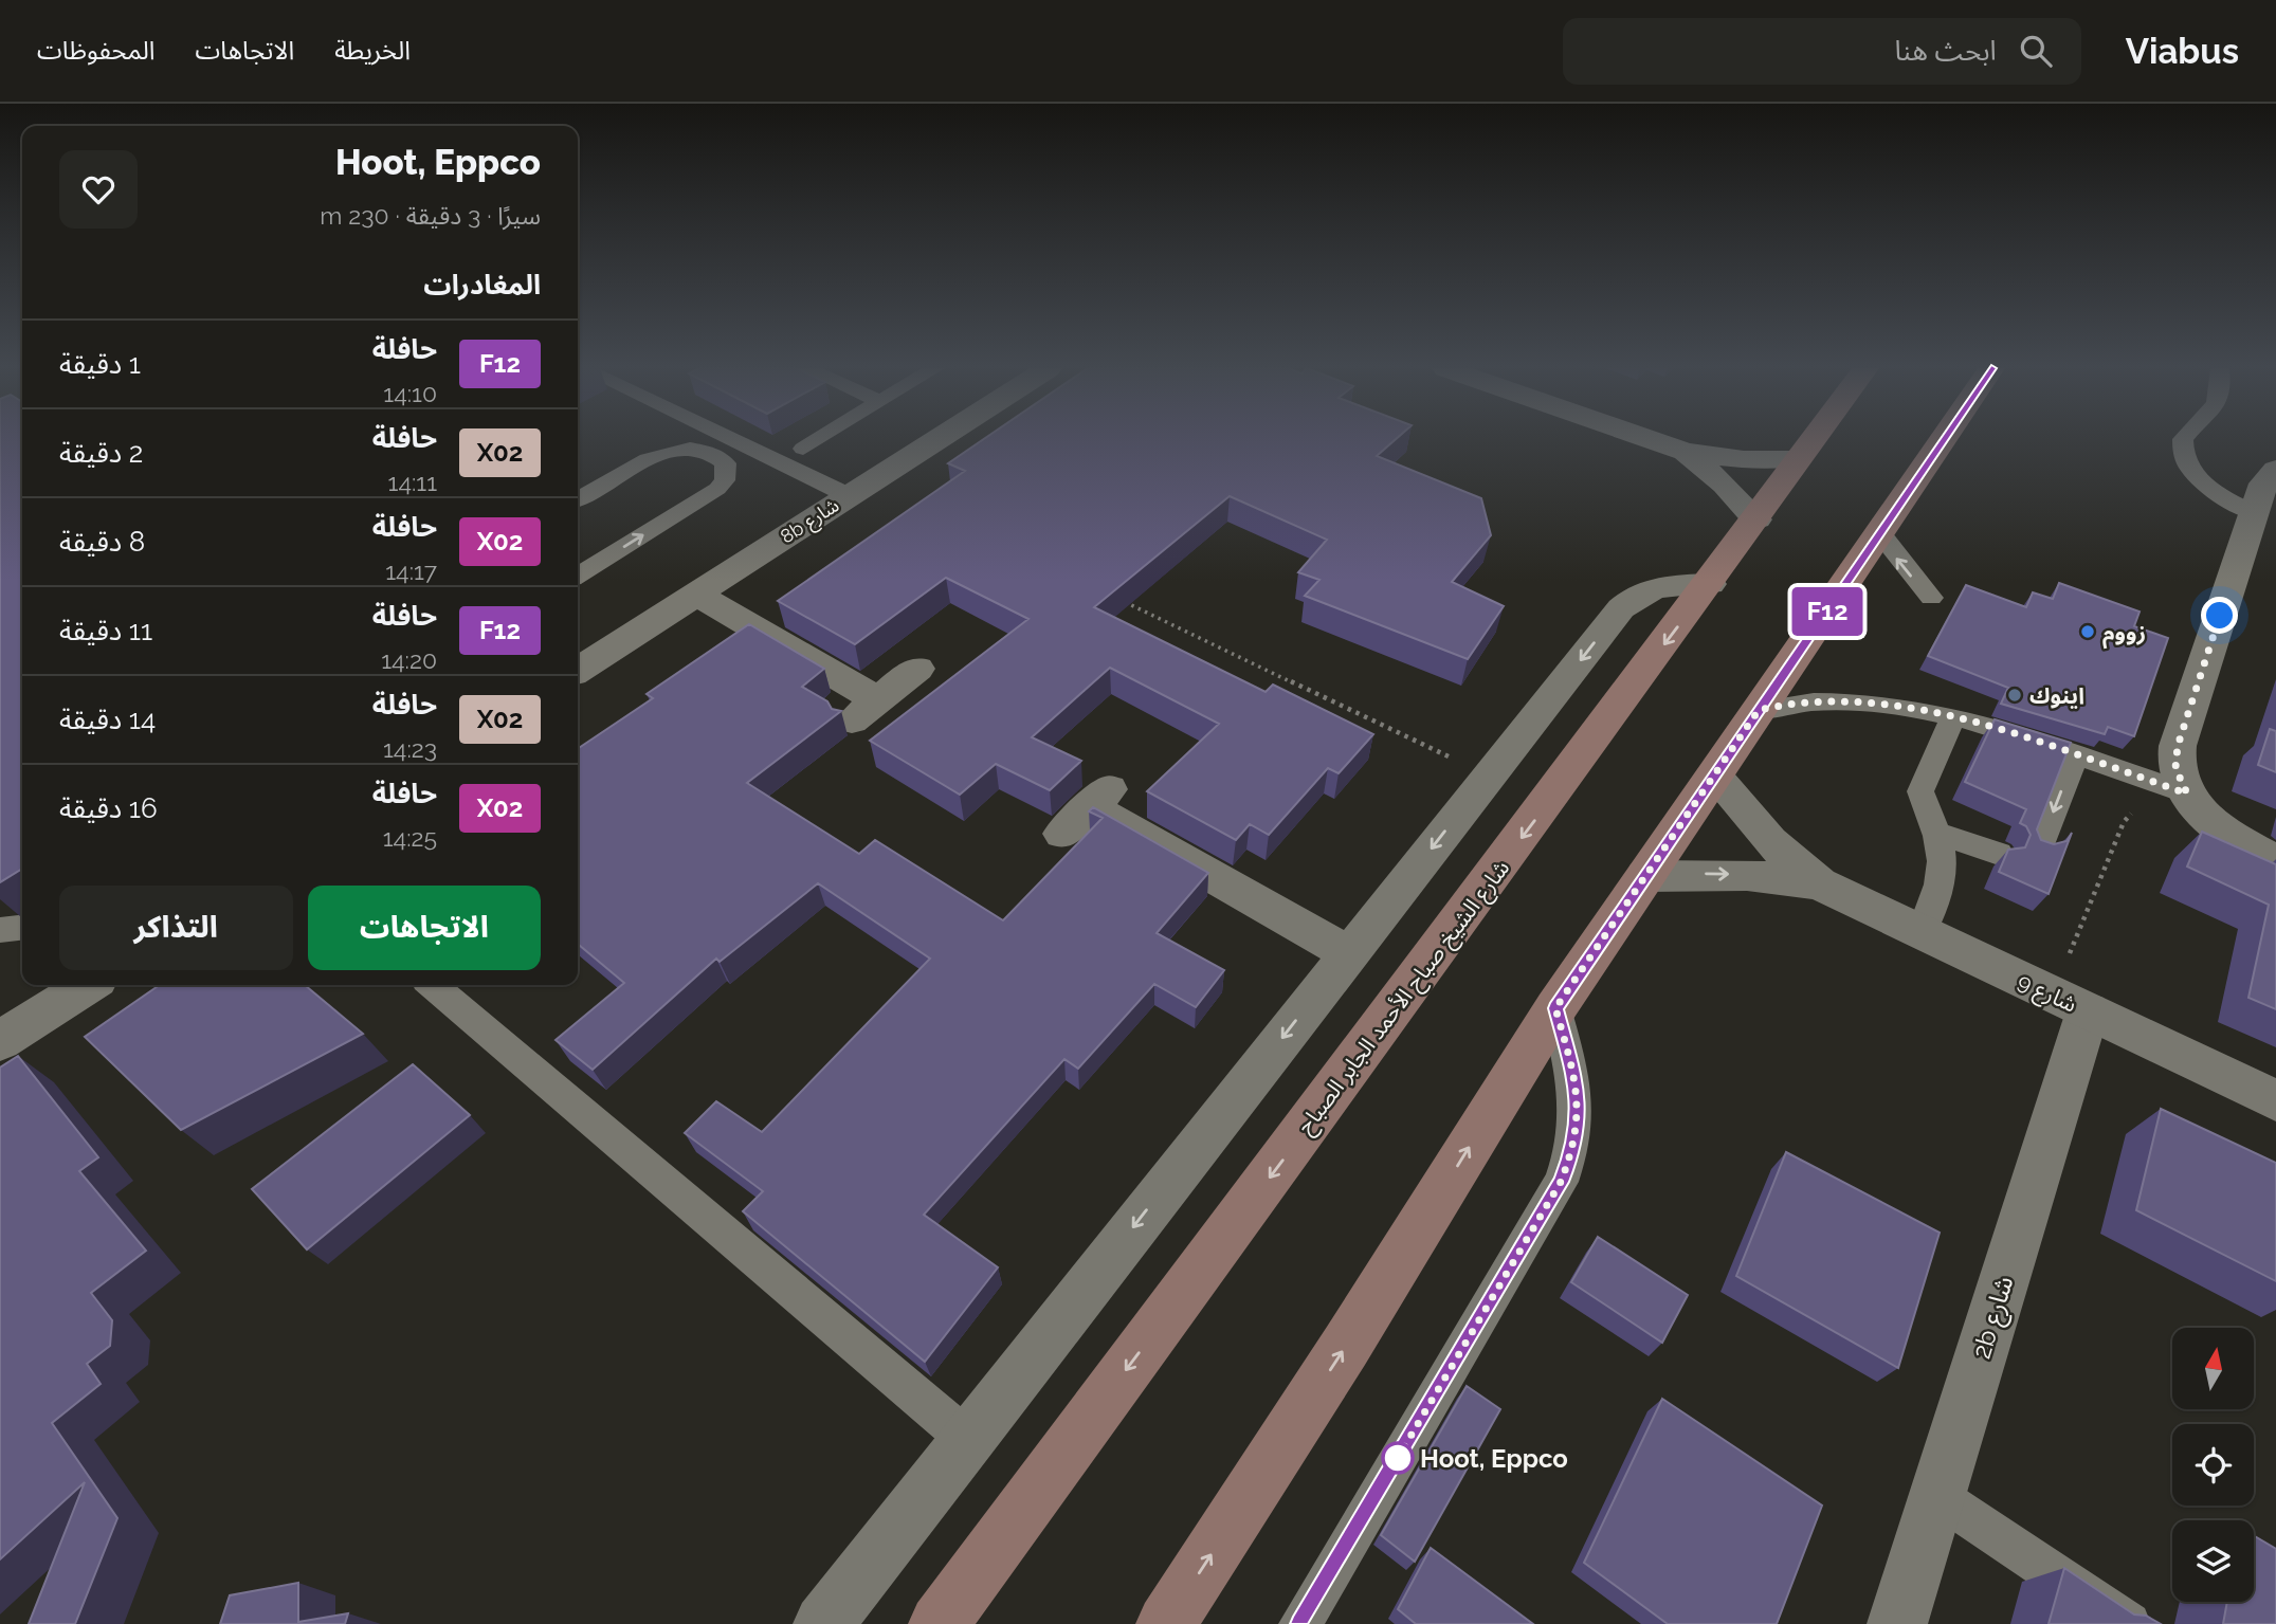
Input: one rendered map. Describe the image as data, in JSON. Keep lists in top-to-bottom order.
{
  "streets": {
    "main road": ["شارع الشيخ صباح الأحمد الجابر الصباح"],
    "street": ["8b شارع", "شارع 9", "2b شارع"]
  },
  "crossings": [
    ["شارع 9", "2b شارع"]
  ],
  "places": ["زووم", "اينوك", "Hoot, Eppco"],
  "lines": ["bus line F12"],
  "north": "top",
  "page": {
    "header": "Viabus",
    "search": "ابحث هنا",
    "nav": ["الخريطة", "الاتجاهات", "المحفوظات"],
    "on_map": "F12",
    "heading": [
      ["Hoot, Eppco", "سيرًا · 3 دقيقة · 230 m"],
      "المغادرات"
    ],
    "list": [
      {
        "mark": "F12",
        "name": "حافلة",
        "note": "14:10",
        "value": "1 دقيقة"
      },
      {
        "mark": "X02",
        "name": "حافلة",
        "note": "14:11",
        "value": "2 دقيقة"
      },
      {
        "mark": "X02",
        "name": "حافلة",
        "note": "14:17",
        "value": "8 دقيقة"
      },
      {
        "mark": "F12",
        "name": "حافلة",
        "note": "14:20",
        "value": "11 دقيقة"
      },
      {
        "mark": "X02",
        "name": "حافلة",
        "note": "14:23",
        "value": "14 دقيقة"
      },
      {
        "mark": "X02",
        "name": "حافلة",
        "note": "14:25",
        "value": "16 دقيقة"
      }
    ],
    "buttons": ["الاتجاهات", "التذاكر"]
  }
}
